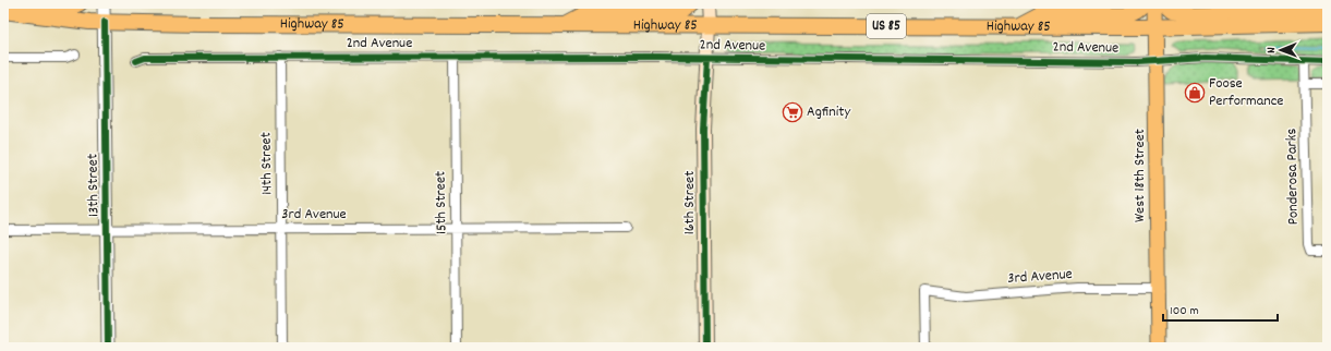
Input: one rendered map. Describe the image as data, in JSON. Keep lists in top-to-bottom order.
{
  "streets": {
    "highway": ["Highway 85", "US 85"],
    "main road": ["West 18th Street", "16th Street"],
    "street": [
      "2nd Avenue",
      "14th Street",
      "Ponderosa Parks",
      "13th Street",
      "15th Street",
      "3rd Avenue"
    ]
  },
  "crossings": [
    ["Highway 85", "West 18th Street"],
    ["Highway 85", "13th Street"],
    ["Highway 85", "16th Street"],
    ["2nd Avenue", "14th Street"],
    ["2nd Avenue", "West 18th Street"],
    ["2nd Avenue", "Ponderosa Parks"],
    ["2nd Avenue", "15th Street"],
    ["2nd Avenue", "16th Street"],
    ["14th Street", "3rd Avenue"],
    ["West 18th Street", "3rd Avenue"],
    ["13th Street", "3rd Avenue"],
    ["15th Street", "3rd Avenue"]
  ],
  "places": {
    "shop": ["Foose Performance"],
    "supermarket": ["Agfinity"]
  },
  "scale_bar": "100 m",
  "north": "left"
}
